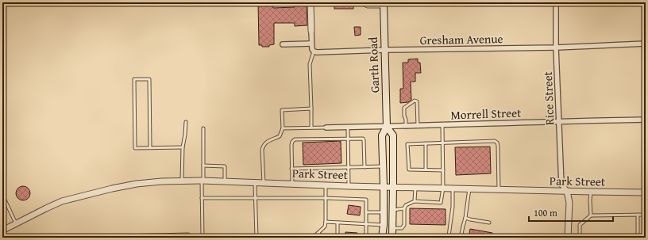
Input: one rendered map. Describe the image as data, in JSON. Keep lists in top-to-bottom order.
{
  "streets": {
    "main road": ["Garth Road"],
    "street": [
      "Gresham Avenue",
      "Rice Street",
      "Morrell Street",
      "Park Street"
    ]
  },
  "crossings": [
    ["Gresham Avenue", "Garth Road"],
    ["Gresham Avenue", "Rice Street"],
    ["Garth Road", "Morrell Street"],
    ["Garth Road", "Park Street"],
    ["Rice Street", "Morrell Street"],
    ["Rice Street", "Park Street"]
  ],
  "scale_bar": "100 m"
}
